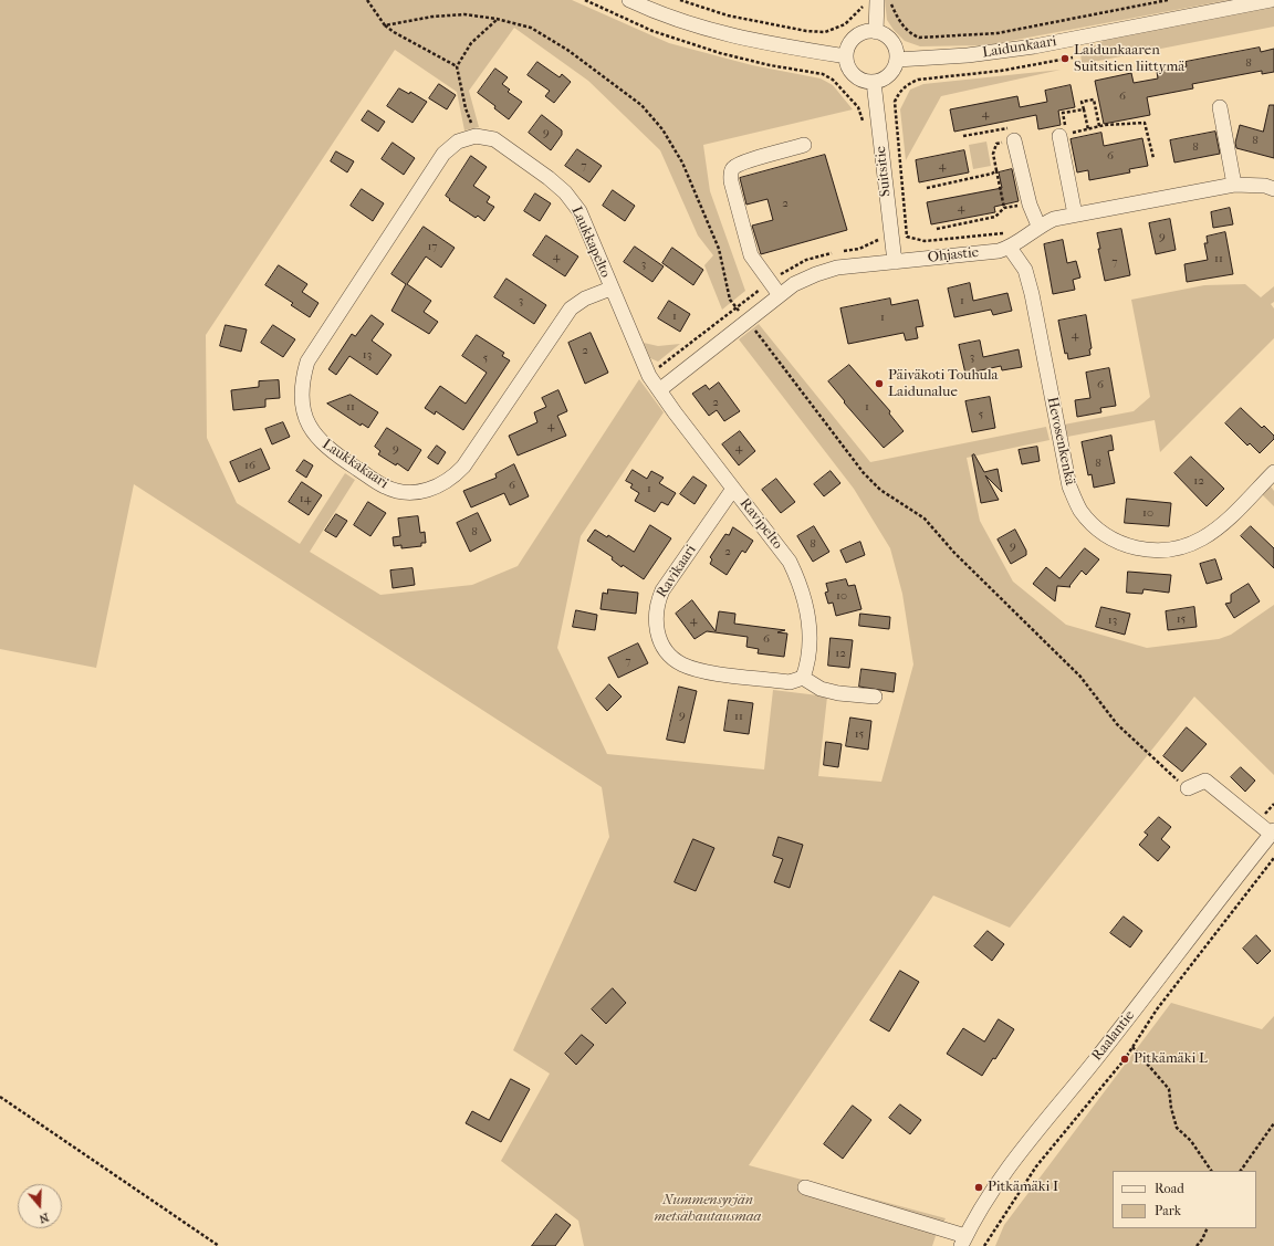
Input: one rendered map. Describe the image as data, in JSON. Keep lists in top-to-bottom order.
{
  "streets": {
    "street": [
      "Laidunkaari",
      "Suitsitie",
      "Laukkapelto",
      "Ohjastie",
      "Hevosenkenkä",
      "Laukkakaari",
      "Ravipelto",
      "Ravikaari",
      "Raalantie"
    ]
  },
  "crossings": [
    ["Laidunkaari", "Suitsitie"],
    ["Suitsitie", "Ohjastie"],
    ["Laukkapelto", "Ohjastie"],
    ["Laukkapelto", "Laukkakaari"],
    ["Laukkapelto", "Ravipelto"],
    ["Ohjastie", "Hevosenkenkä"],
    ["Ohjastie", "Ravipelto"],
    ["Ravipelto", "Ravikaari"]
  ],
  "parks": ["Nummensyrjän metsähautausmaa"],
  "places": [
    "Laidunkaaren Suitsitien liittymä",
    "Päiväkoti Touhula Laidunalue",
    "Pitkämäki L",
    "Pitkämäki I"
  ],
  "house_numbers": [
    "8",
    "6",
    "4",
    "9",
    "8",
    "8",
    "6",
    "7",
    "4",
    "2",
    "4",
    "9",
    "17",
    "4",
    "11",
    "7",
    "3",
    "3",
    "1",
    "1",
    "1",
    "4",
    "2",
    "13",
    "3",
    "5",
    "6",
    "2",
    "11",
    "1",
    "5",
    "4",
    "4",
    "9",
    "8",
    "16",
    "12",
    "6",
    "1",
    "14",
    "10",
    "8",
    "8",
    "9",
    "2",
    "10",
    "15",
    "4",
    "13",
    "6",
    "12",
    "7",
    "9",
    "11",
    "15"
  ],
  "legend": ["Road", "Park"],
  "north": "bottom"
}
